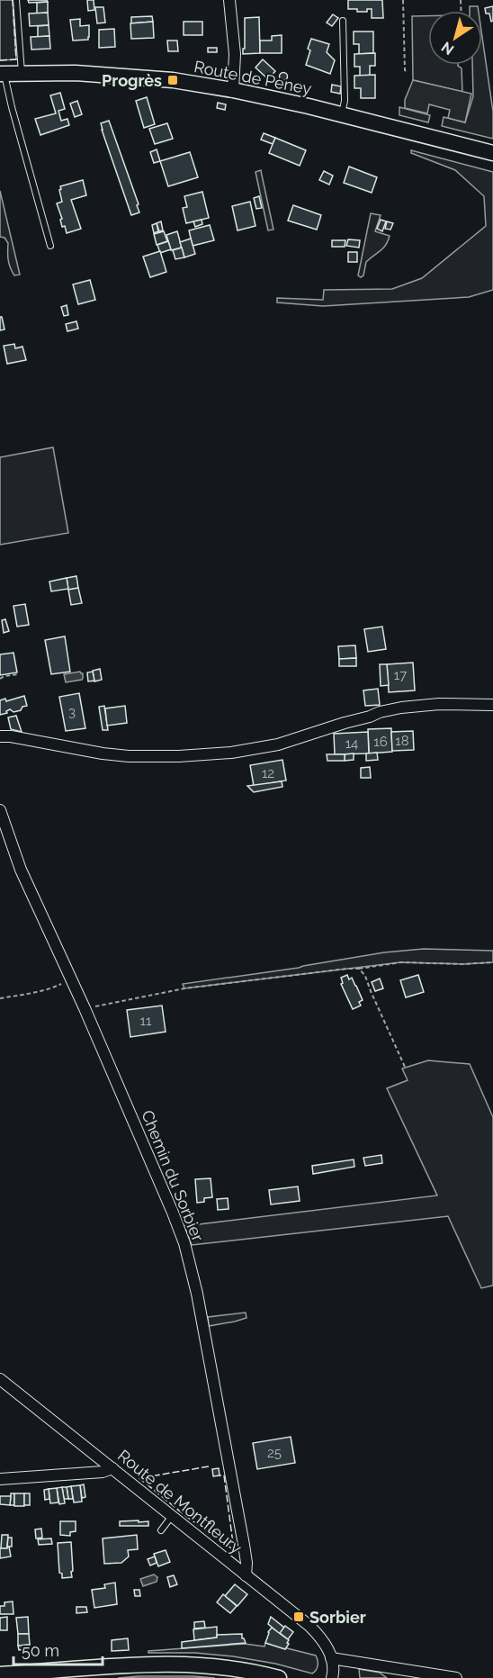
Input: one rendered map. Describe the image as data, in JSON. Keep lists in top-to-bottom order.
{
  "streets": {
    "main road": ["Route de Peney"],
    "street": ["Chemin du Sorbier", "Route de Montfleury"]
  },
  "crossings": [
    ["Chemin du Sorbier", "Route de Montfleury"]
  ],
  "places": {
    "transit": ["Progrès", "Sorbier"]
  },
  "house_numbers": [
    "17",
    "3",
    "18",
    "16",
    "14",
    "12",
    "11",
    "25"
  ],
  "scale_bar": "50 m",
  "north": "bottom left"
}
